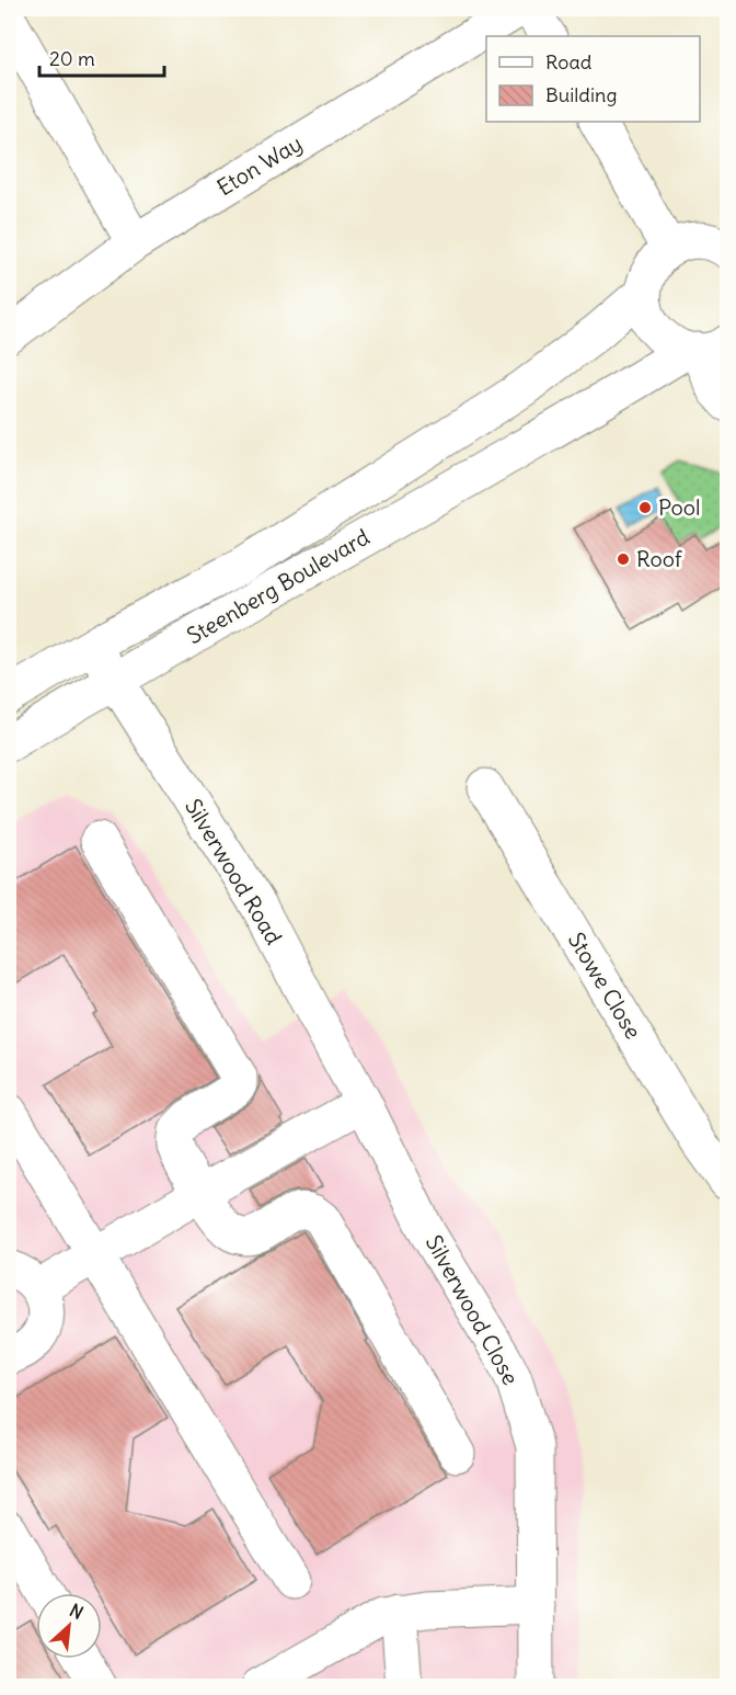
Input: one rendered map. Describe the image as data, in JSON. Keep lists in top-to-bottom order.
{
  "streets": {
    "street": [
      "Eton Way",
      "Steenberg Boulevard",
      "Silverwood Road",
      "Stowe Close",
      "Silverwood Close"
    ]
  },
  "crossings": [
    ["Steenberg Boulevard", "Silverwood Road"],
    ["Silverwood Road", "Silverwood Close"]
  ],
  "places": ["Pool", "Roof"],
  "legend": ["Road", "Building"],
  "scale_bar": "20 m",
  "north": "top right"
}
